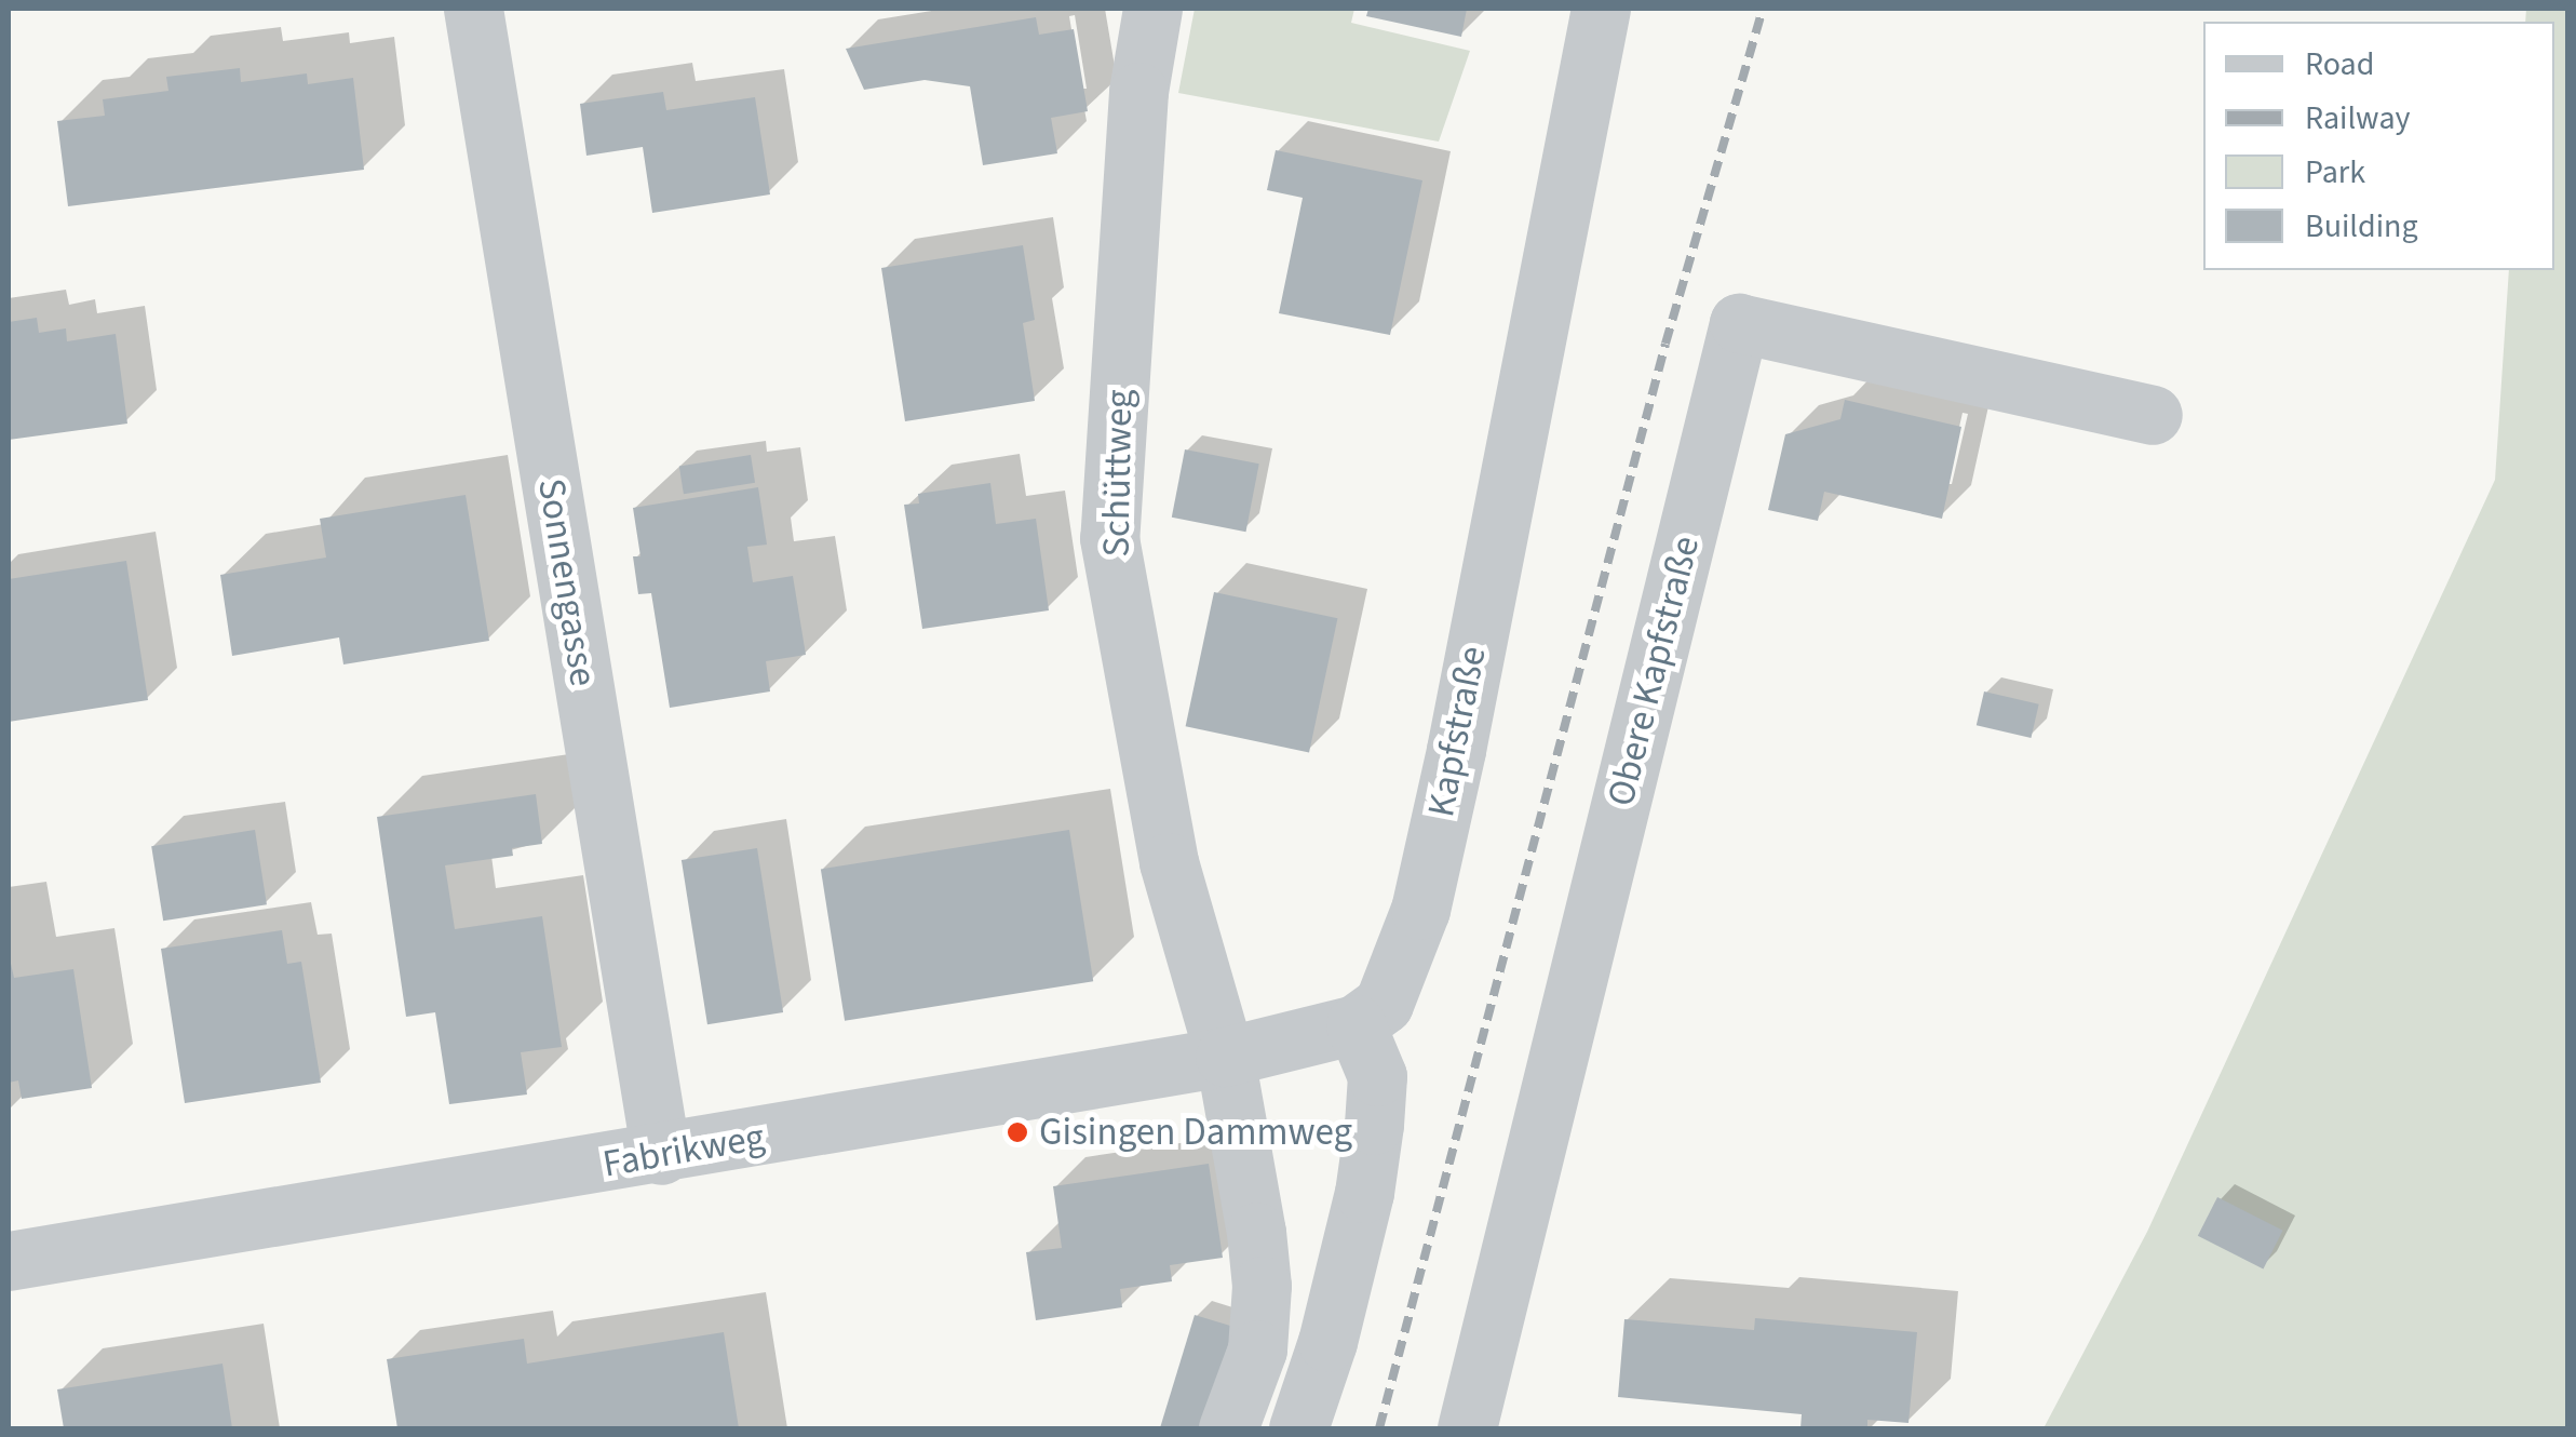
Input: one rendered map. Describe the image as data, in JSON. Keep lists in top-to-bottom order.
{
  "streets": {
    "street": [
      "Schüttweg",
      "Sonnengasse",
      "Obere Kapfstraße",
      "Kapfstraße",
      "Fabrikweg"
    ]
  },
  "crossings": [
    ["Schüttweg", "Fabrikweg"],
    ["Sonnengasse", "Fabrikweg"],
    ["Kapfstraße", "Fabrikweg"]
  ],
  "places": ["Gisingen Dammweg"],
  "legend": [
    "Road",
    "Railway",
    "Park",
    "Building"
  ]
}
